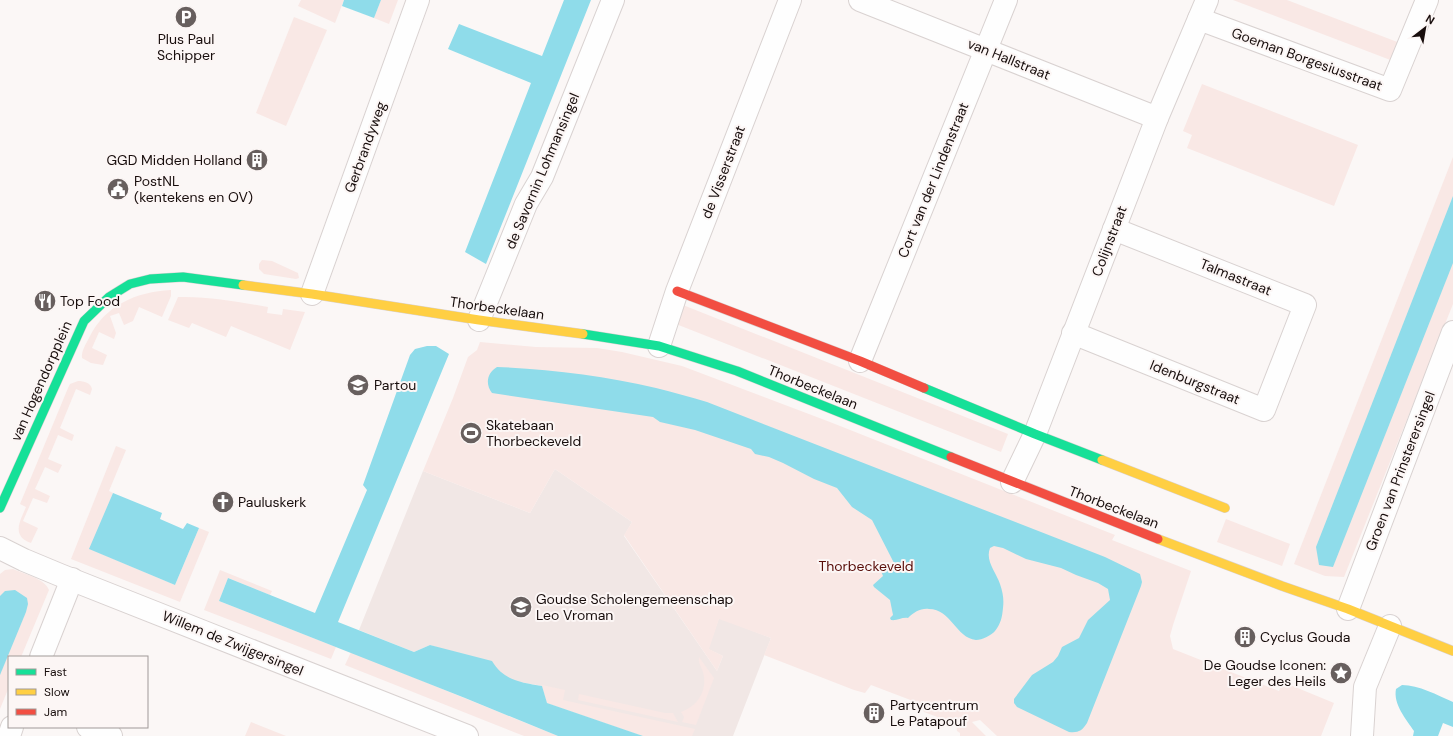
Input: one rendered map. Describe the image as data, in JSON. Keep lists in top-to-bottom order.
{
  "streets": {
    "main road": ["Thorbeckelaan", "van Hogendorpplein"],
    "street": [
      "van Hallstraat",
      "Goeman Borgesiusstraat",
      "Gerbrandyweg",
      "de Savornin Lohmansingel",
      "de Visserstraat",
      "Cort van der Lindenstraat",
      "Colijnstraat",
      "Talmastraat",
      "Idenburgstraat",
      "Groen van Prinsterersingel",
      "Willem de Zwijgersingel"
    ]
  },
  "crossings": [
    ["van Hallstraat", "Cort van der Lindenstraat"],
    ["van Hallstraat", "Colijnstraat"],
    ["Goeman Borgesiusstraat", "Colijnstraat"],
    ["Gerbrandyweg", "Thorbeckelaan"],
    ["de Savornin Lohmansingel", "Thorbeckelaan"],
    ["de Visserstraat", "Thorbeckelaan"],
    ["Colijnstraat", "Talmastraat"],
    ["Colijnstraat", "Thorbeckelaan"],
    ["Colijnstraat", "Idenburgstraat"],
    ["Talmastraat", "Idenburgstraat"],
    ["Thorbeckelaan", "van Hogendorpplein"],
    ["Thorbeckelaan", "Groen van Prinsterersingel"]
  ],
  "parks": ["Thorbeckeveld"],
  "places": {
    "parking": ["Plus Paul Schipper"],
    "building": ["GGD Midden Holland", "Cyclus Gouda", "Partycentrum Le Patapouf"],
    "public building": ["PostNL (kentekens en OV)"],
    "restaurant": ["Top Food"],
    "school or university": ["Partou", "Goudse Scholengemeenschap Leo Vroman"],
    "sports": ["Skatebaan Thorbeckeveld"],
    "church": ["Pauluskerk"],
    "place": ["De Goudse Iconen: Leger des Heils"]
  },
  "legend": ["Fast", "Slow", "Jam"],
  "north": "top right"
}
